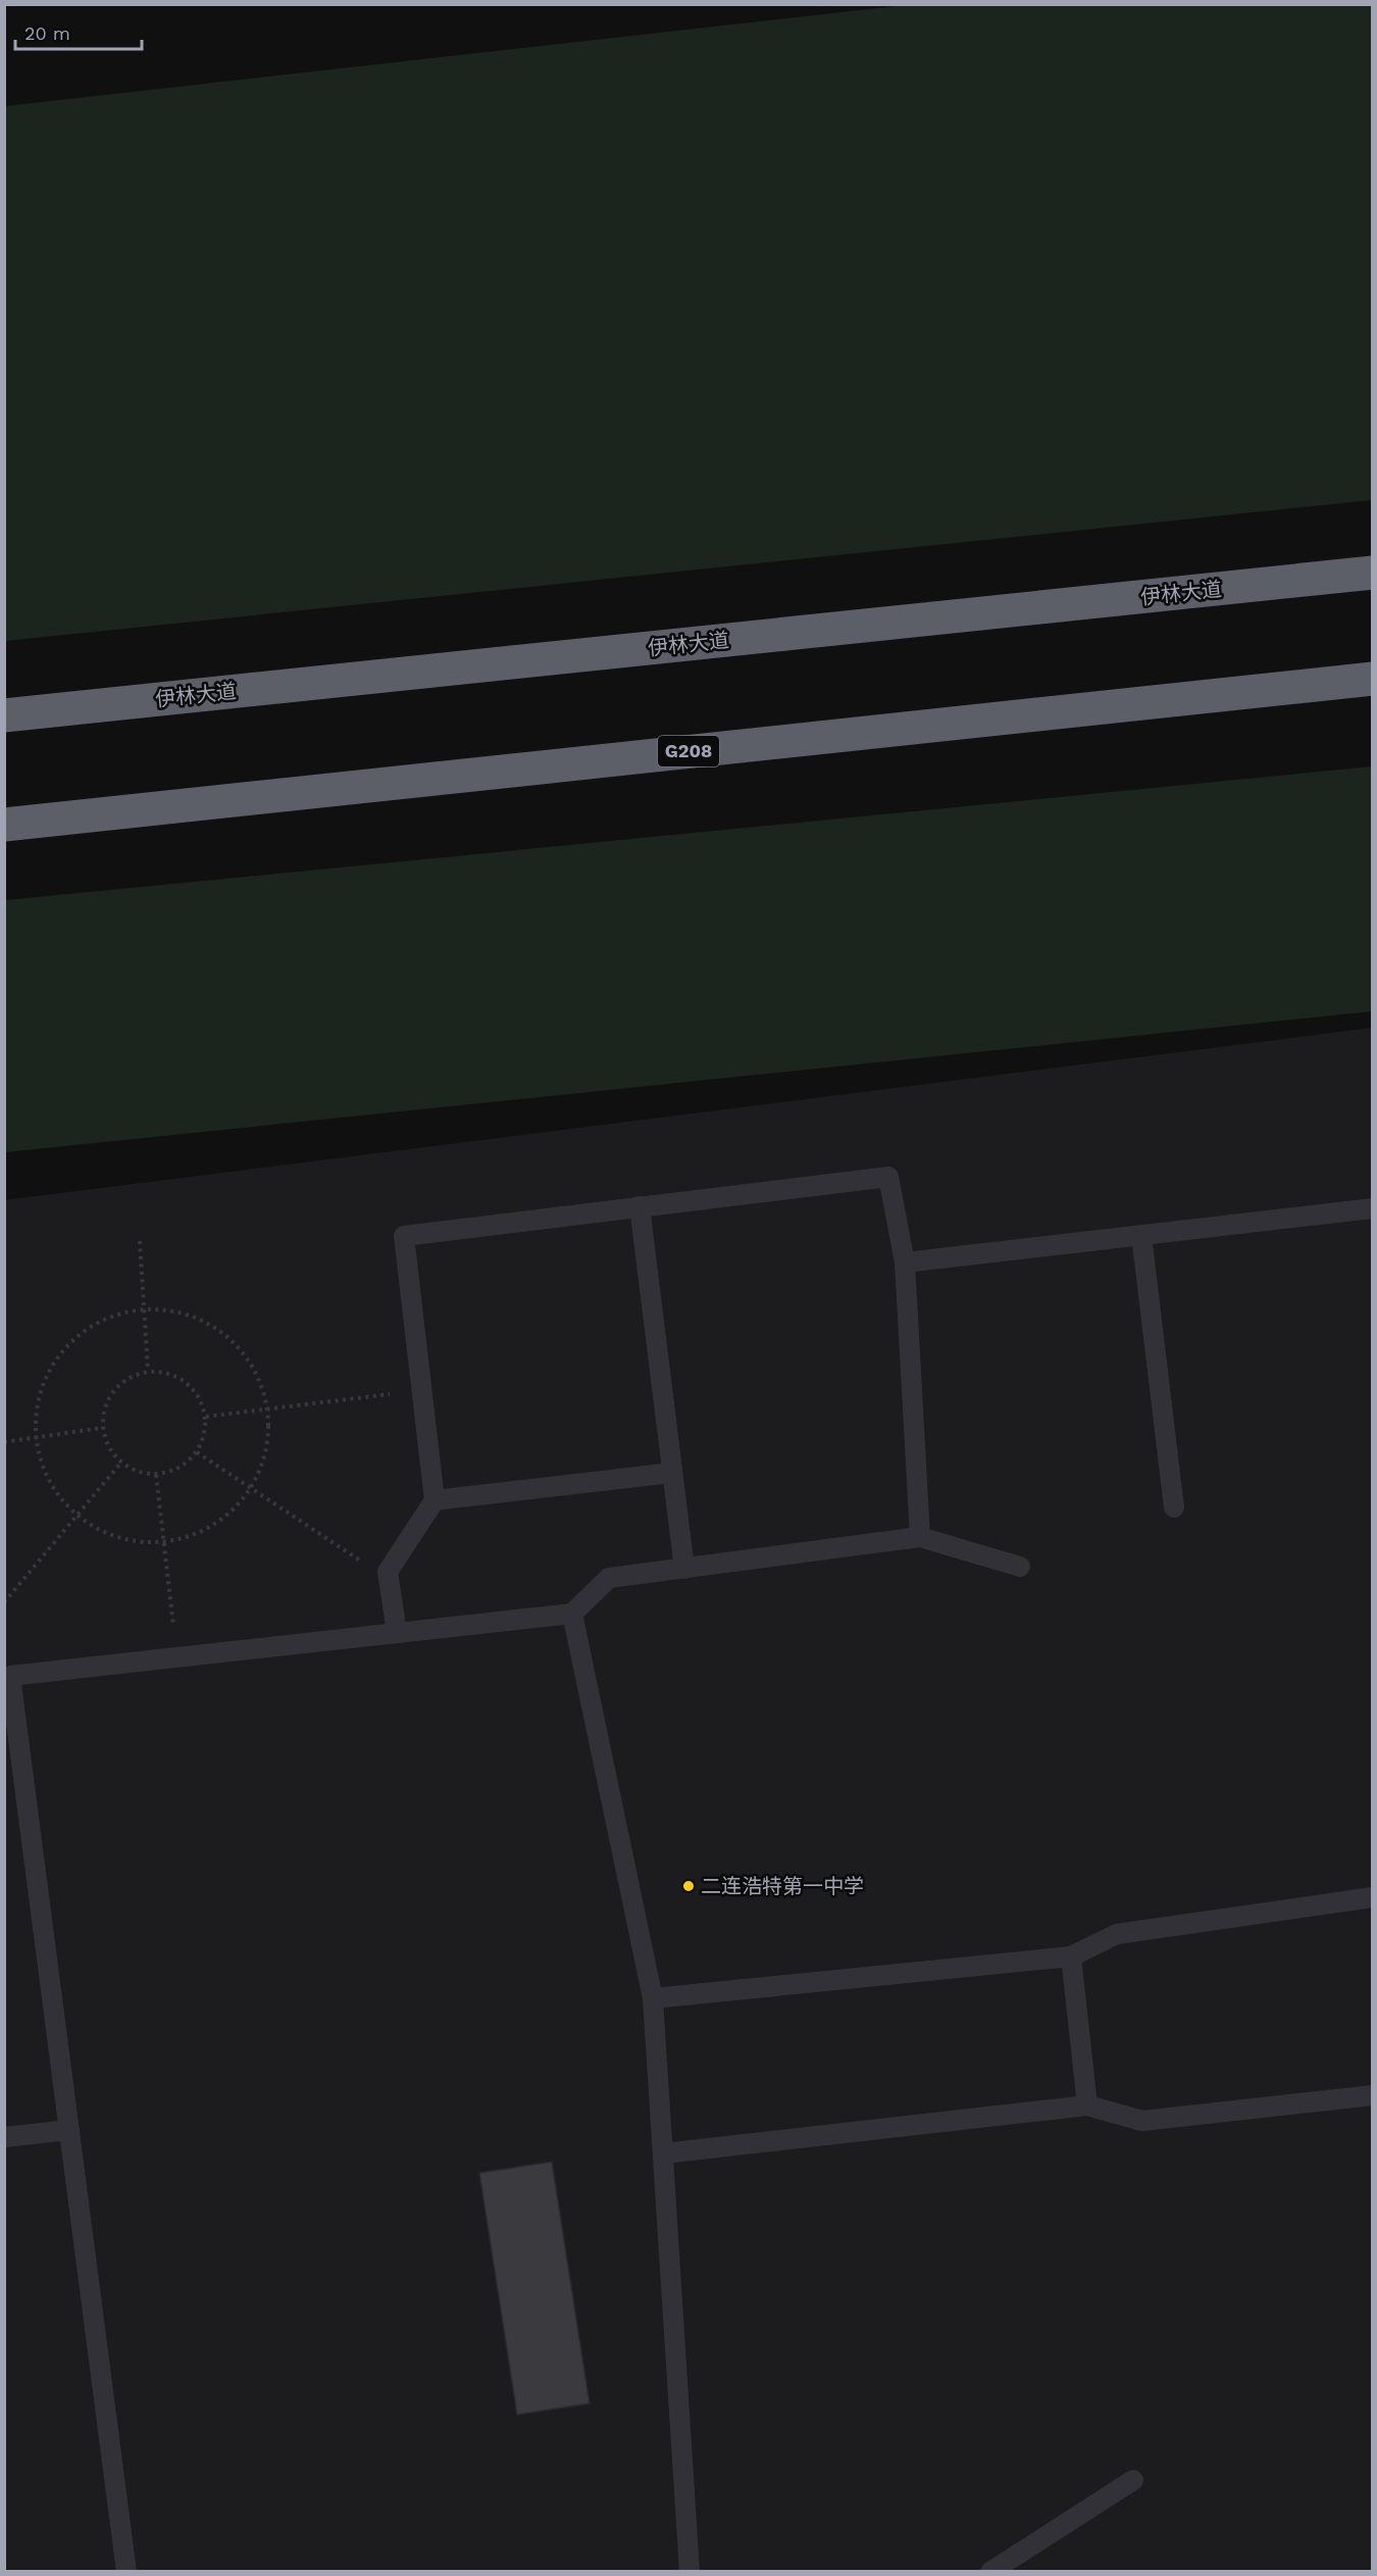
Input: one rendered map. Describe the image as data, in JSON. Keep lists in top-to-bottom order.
{
  "streets": {
    "highway": ["伊林大道", "G208"]
  },
  "places": ["二连浩特第一中学"],
  "scale_bar": "20 m"
}
